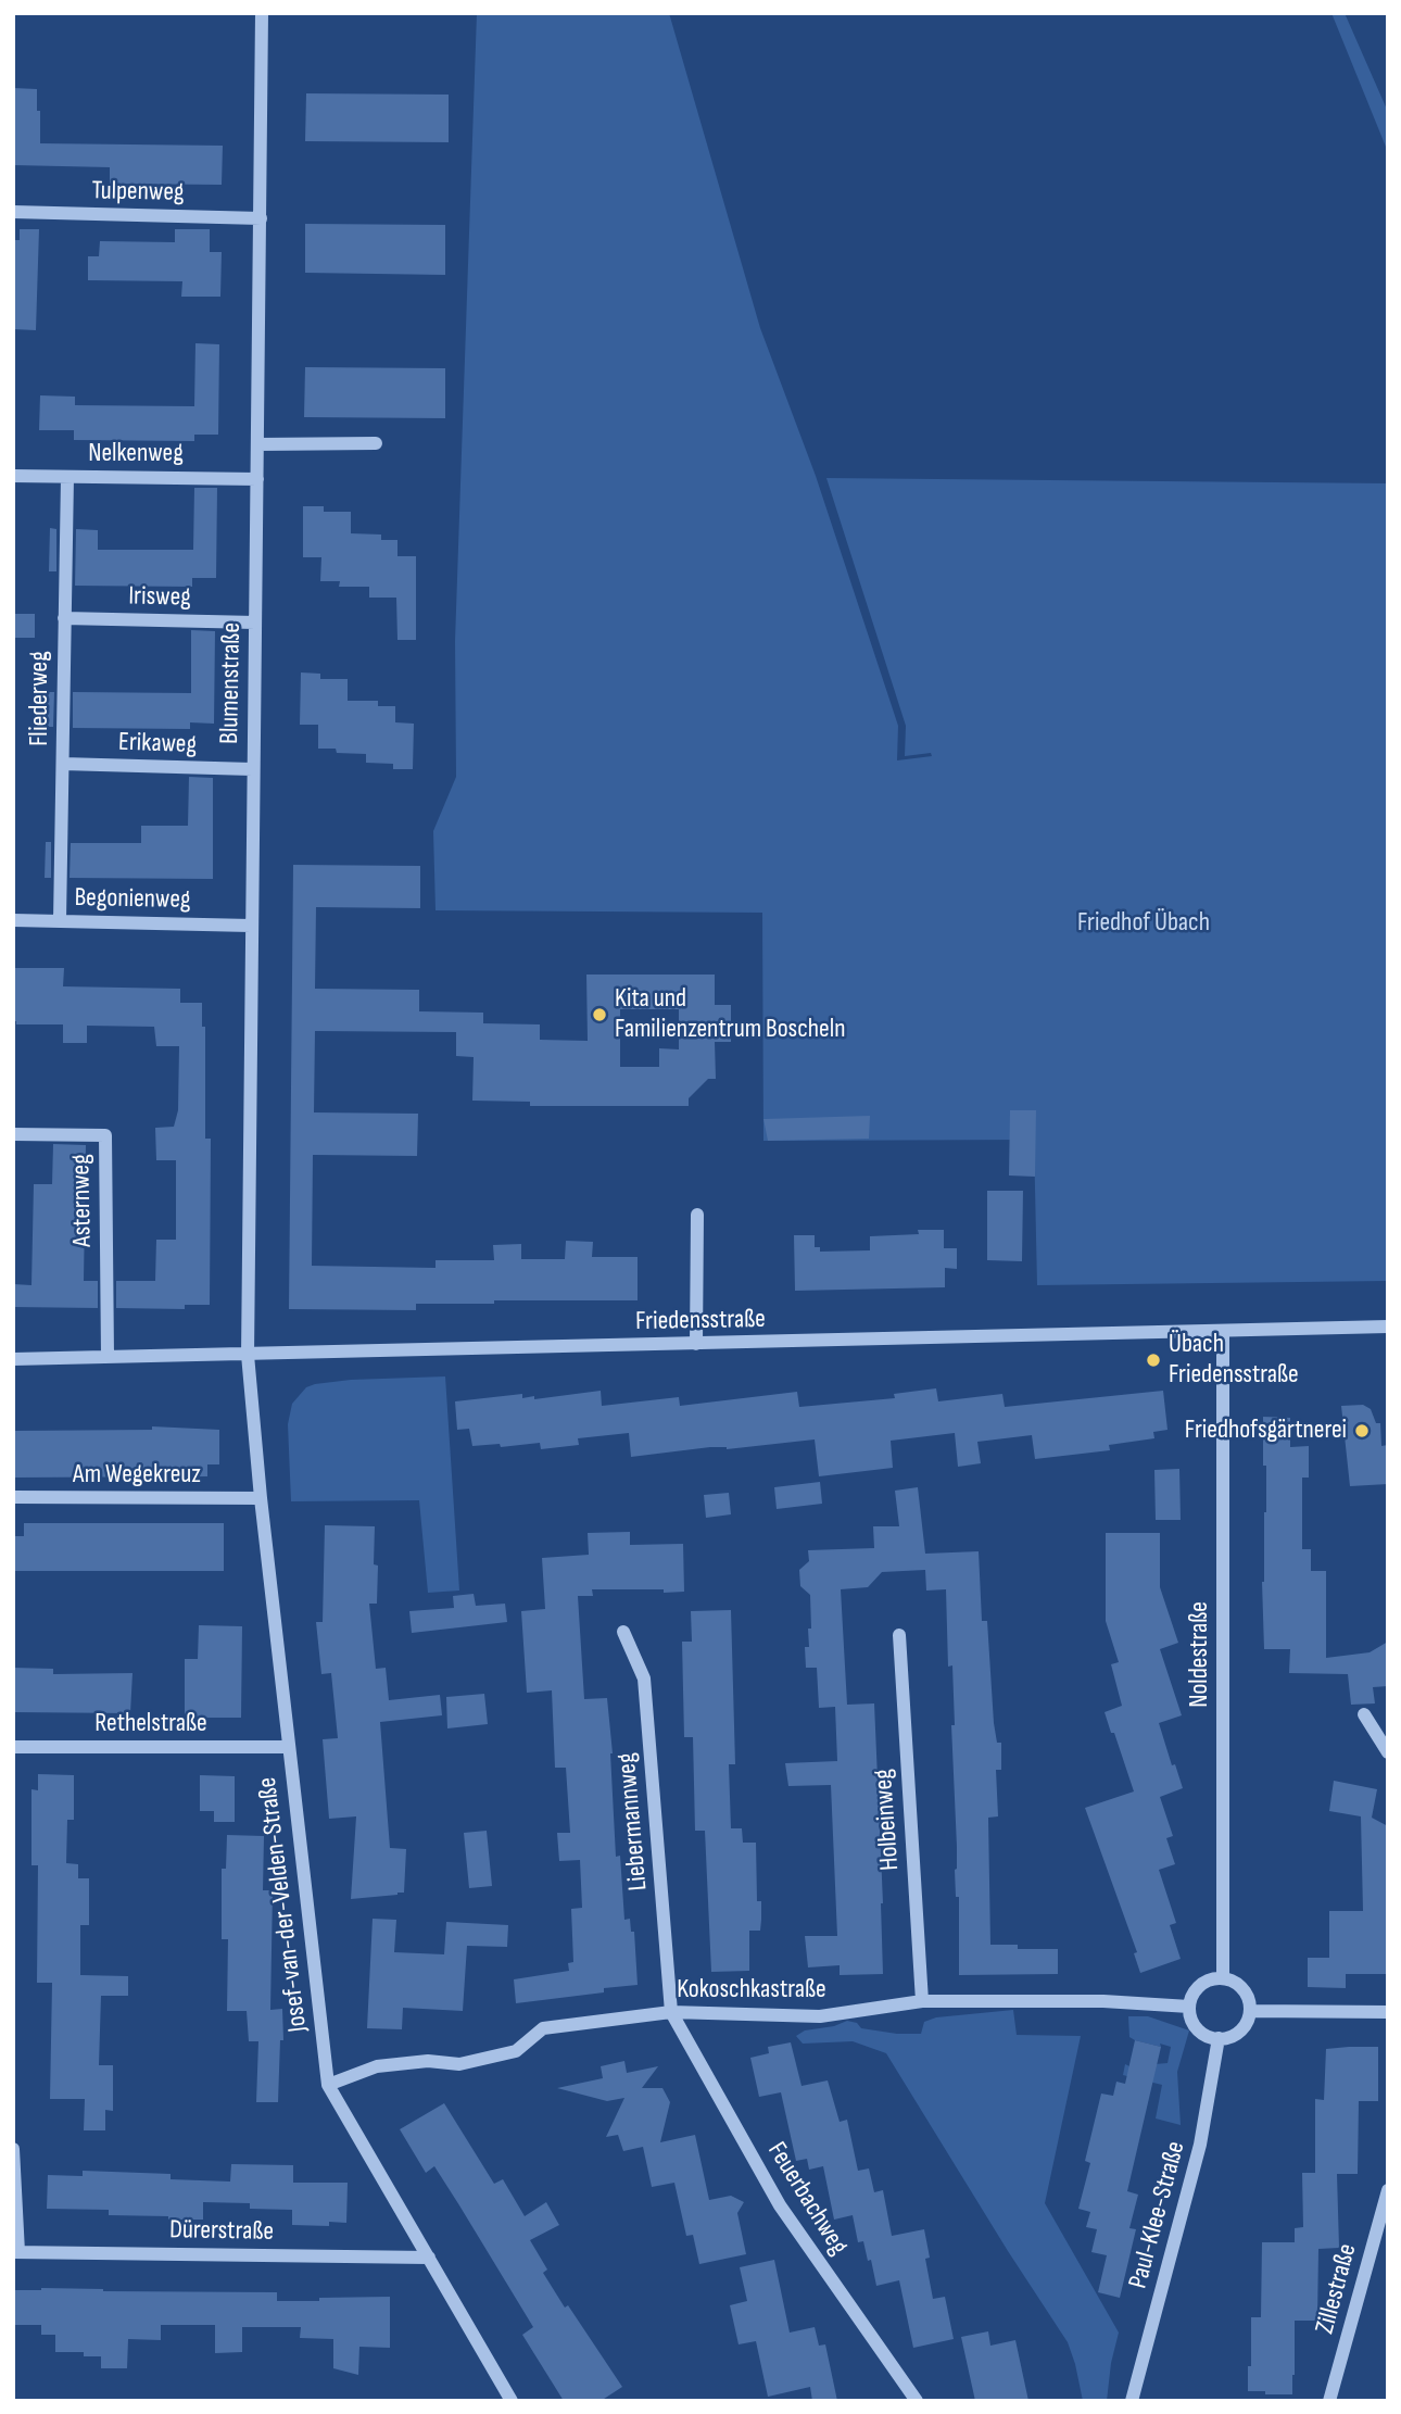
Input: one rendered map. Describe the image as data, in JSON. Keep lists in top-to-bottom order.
{
  "streets": {
    "street": [
      "Tulpenweg",
      "Nelkenweg",
      "Irisweg",
      "Blumenstraße",
      "Fliederweg",
      "Erikaweg",
      "Begonienweg",
      "Asternweg",
      "Friedensstraße",
      "Am Wegekreuz",
      "Noldestraße",
      "Rethelstraße",
      "Holbeinweg",
      "Liebermannweg",
      "Josef-van-der-Velden-Straße",
      "Kokoschkastraße",
      "Feuerbachweg",
      "Paul-Klee-Straße",
      "Dürerstraße",
      "Zillestraße"
    ]
  },
  "crossings": [
    ["Tulpenweg", "Blumenstraße"],
    ["Nelkenweg", "Blumenstraße"],
    ["Nelkenweg", "Fliederweg"],
    ["Irisweg", "Blumenstraße"],
    ["Irisweg", "Fliederweg"],
    ["Blumenstraße", "Erikaweg"],
    ["Blumenstraße", "Begonienweg"],
    ["Blumenstraße", "Friedensstraße"],
    ["Blumenstraße", "Josef-van-der-Velden-Straße"],
    ["Fliederweg", "Erikaweg"],
    ["Fliederweg", "Begonienweg"],
    ["Asternweg", "Friedensstraße"],
    ["Friedensstraße", "Noldestraße"],
    ["Friedensstraße", "Josef-van-der-Velden-Straße"],
    ["Am Wegekreuz", "Josef-van-der-Velden-Straße"],
    ["Noldestraße", "Kokoschkastraße"],
    ["Noldestraße", "Paul-Klee-Straße"],
    ["Rethelstraße", "Josef-van-der-Velden-Straße"],
    ["Holbeinweg", "Kokoschkastraße"],
    ["Liebermannweg", "Kokoschkastraße"],
    ["Liebermannweg", "Feuerbachweg"],
    ["Josef-van-der-Velden-Straße", "Kokoschkastraße"],
    ["Josef-van-der-Velden-Straße", "Dürerstraße"],
    ["Kokoschkastraße", "Feuerbachweg"],
    ["Kokoschkastraße", "Paul-Klee-Straße"]
  ],
  "parks": ["Friedhof Übach"],
  "places": ["Kita und Familienzentrum Boscheln", "Übach Friedensstraße", "Friedhofsgärtnerei"]
}
